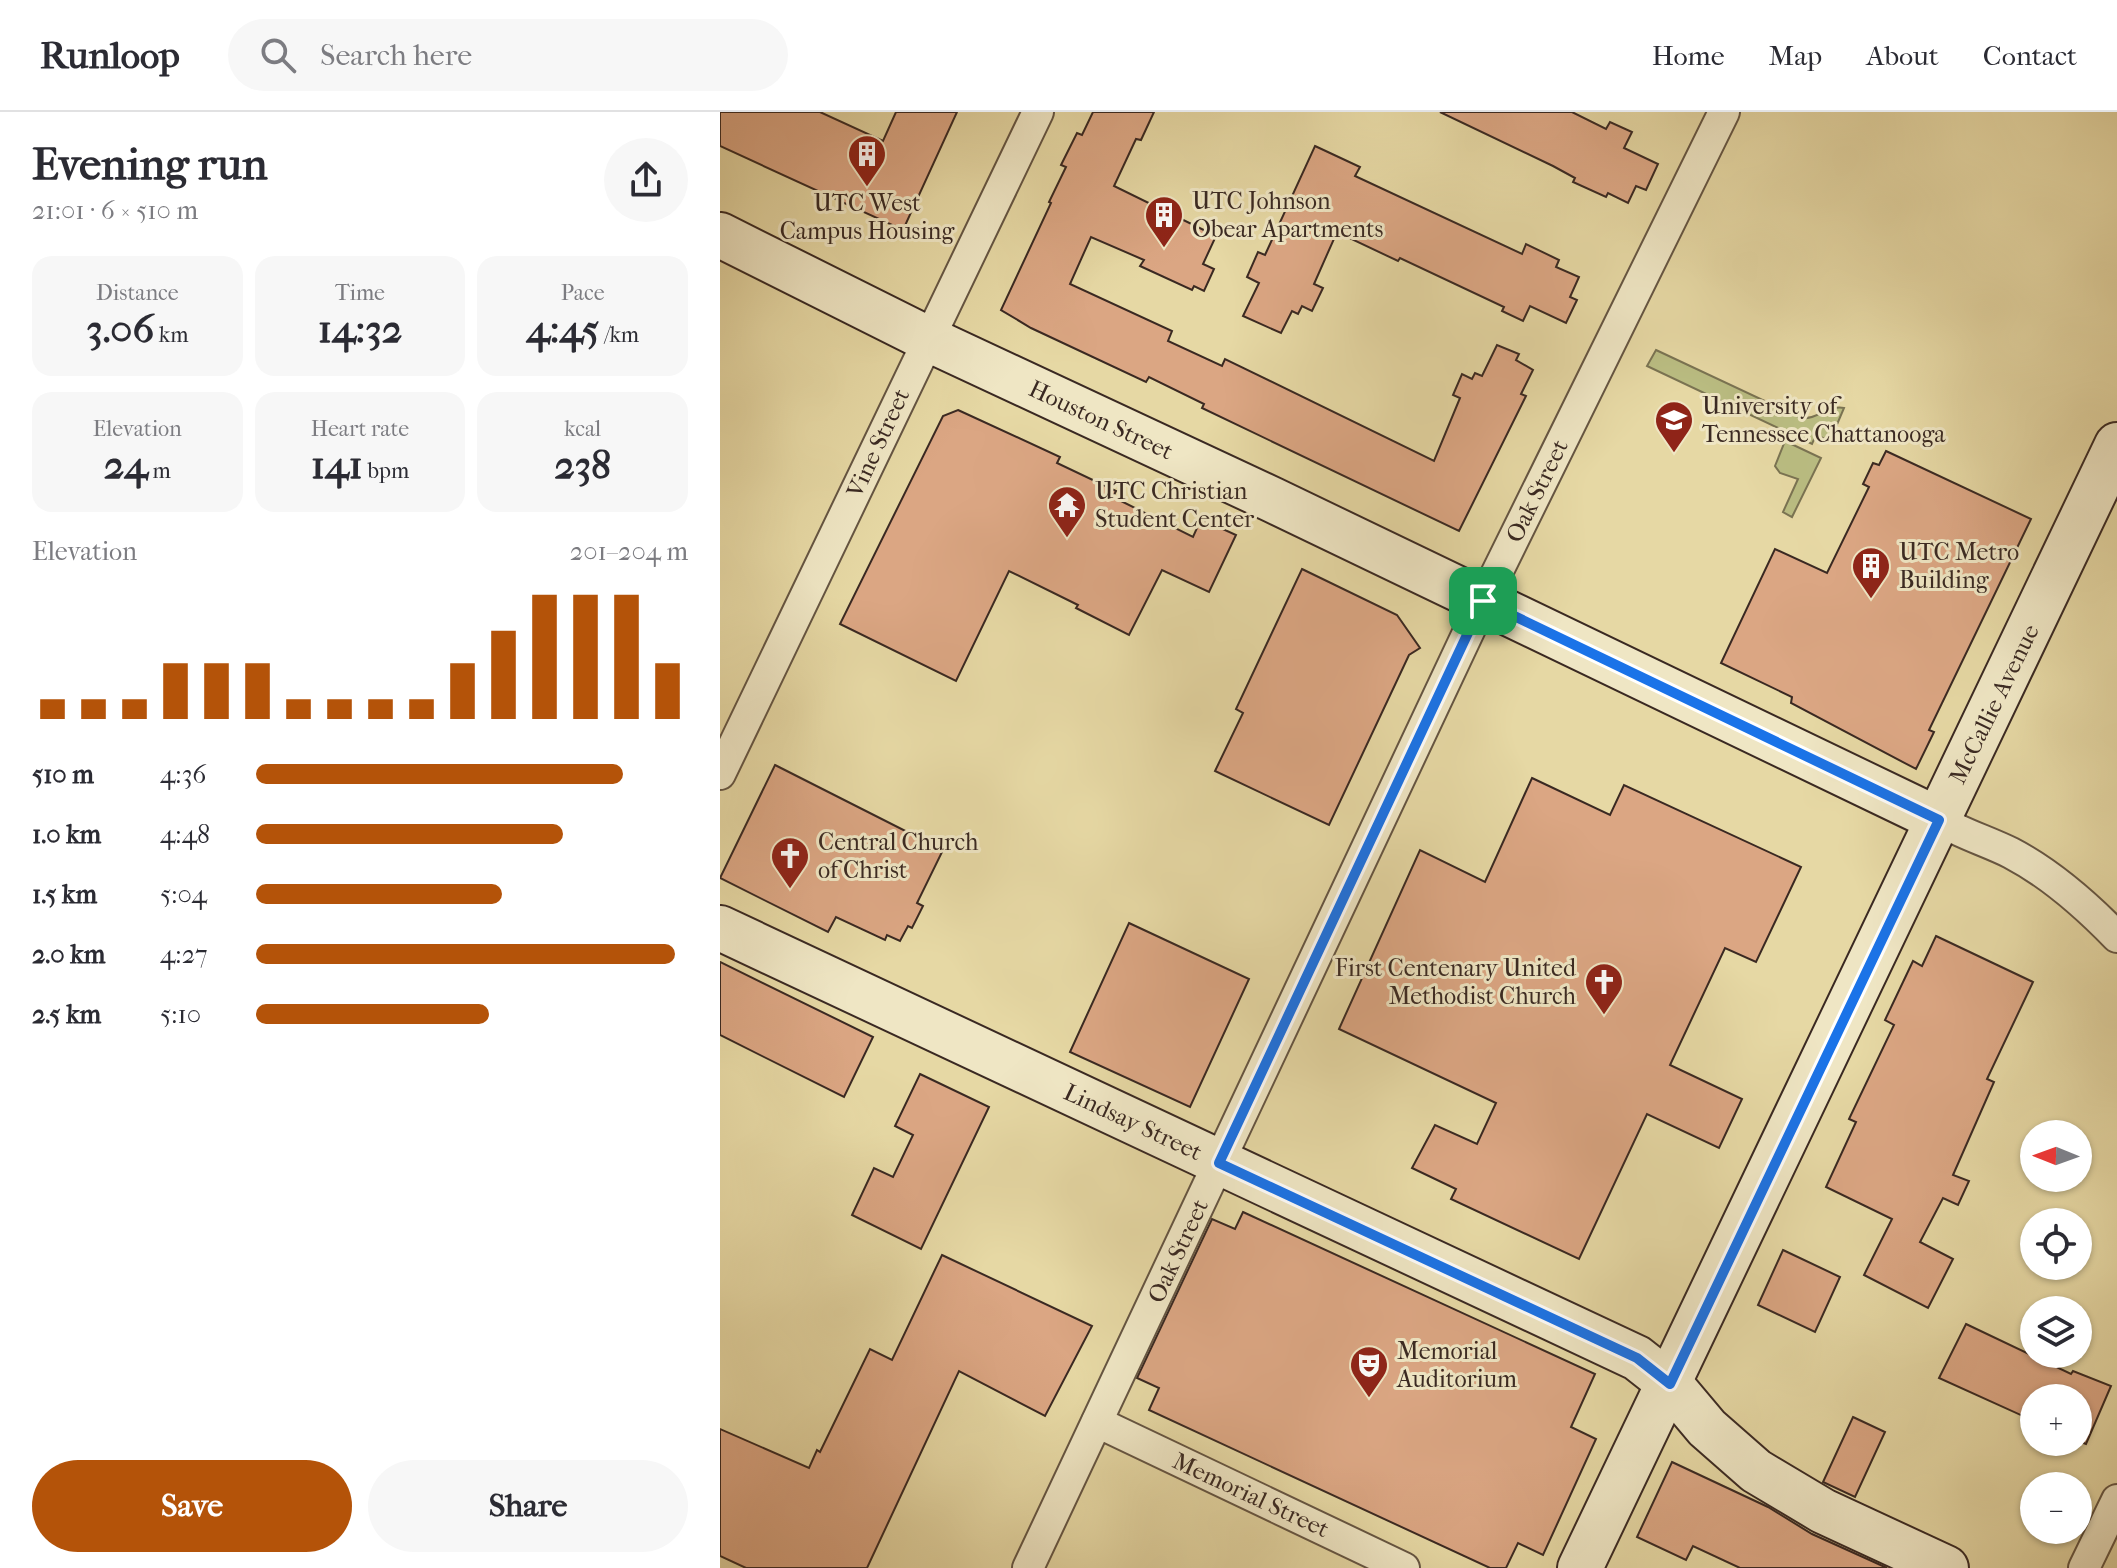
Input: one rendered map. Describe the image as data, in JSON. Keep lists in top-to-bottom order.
{
  "streets": {
    "street": [
      "Houston Street",
      "Vine Street",
      "Oak Street",
      "McCallie Avenue",
      "Lindsay Street",
      "Memorial Street"
    ]
  },
  "crossings": [
    ["Houston Street", "Vine Street"],
    ["Houston Street", "Oak Street"],
    ["Houston Street", "McCallie Avenue"],
    ["Oak Street", "Lindsay Street"],
    ["Oak Street", "Memorial Street"],
    ["McCallie Avenue", "Lindsay Street"]
  ],
  "places": {
    "building": ["UTC West Campus Housing", "UTC Johnson Obear Apartments", "UTC Metro Building"],
    "school or university": ["University of Tennessee Chattanooga"],
    "temple": ["UTC Christian Student Center"],
    "church": ["Central Church of Christ", "First Centenary United Methodist Church"],
    "theatre": ["Memorial Auditorium"]
  },
  "north": "left",
  "page": {
    "header": "Runloop",
    "search": "Search here",
    "nav": [
      "Home",
      "Map",
      "About",
      "Contact"
    ],
    "heading": ["Evening run", "21:01 · 6 × 510 m"],
    "stats": [
      ["Distance", "3.06 km"],
      ["Time", "14:32"],
      ["Pace", "4:45 /km"],
      ["Elevation", "24 m"],
      ["Heart rate", "141 bpm"],
      ["kcal", "238"]
    ],
    "chart": ["Elevation", "201–204 m"],
    "list": [
      {
        "name": "510 m",
        "note": "4:36"
      },
      {
        "name": "1.0 km",
        "note": "4:48"
      },
      {
        "name": "1.5 km",
        "note": "5:04"
      },
      {
        "name": "2.0 km",
        "note": "4:27"
      },
      {
        "name": "2.5 km",
        "note": "5:10"
      }
    ],
    "map_buttons": ["+", "−"],
    "buttons": ["Save", "Share"]
  }
}
